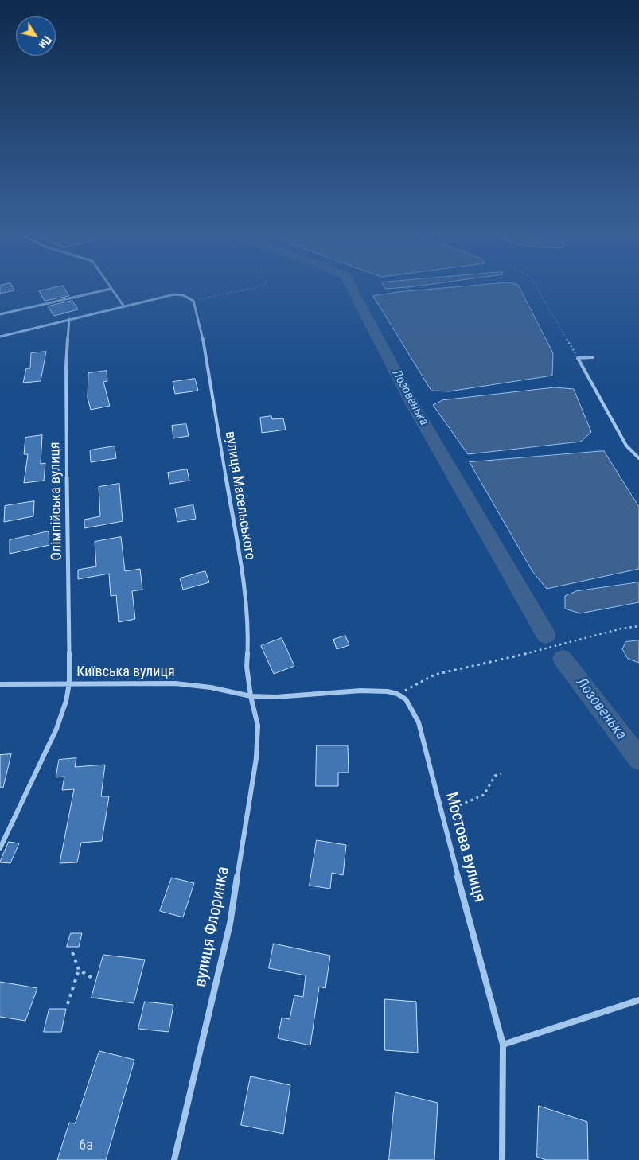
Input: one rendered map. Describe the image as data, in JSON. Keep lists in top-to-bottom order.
{
  "streets": {
    "street": [
      "вулиця Масельського",
      "Олімпійська вулиця",
      "Київська вулиця",
      "Мостова вулиця",
      "вулиця Флоринка"
    ]
  },
  "crossings": [
    ["вулиця Масельського", "Київська вулиця"],
    ["вулиця Масельського", "вулиця Флоринка"],
    ["Олімпійська вулиця", "Київська вулиця"],
    ["Київська вулиця", "вулиця Флоринка"]
  ],
  "water": ["Лозовенька"],
  "house_numbers": ["6а"],
  "north": "bottom right"
}
